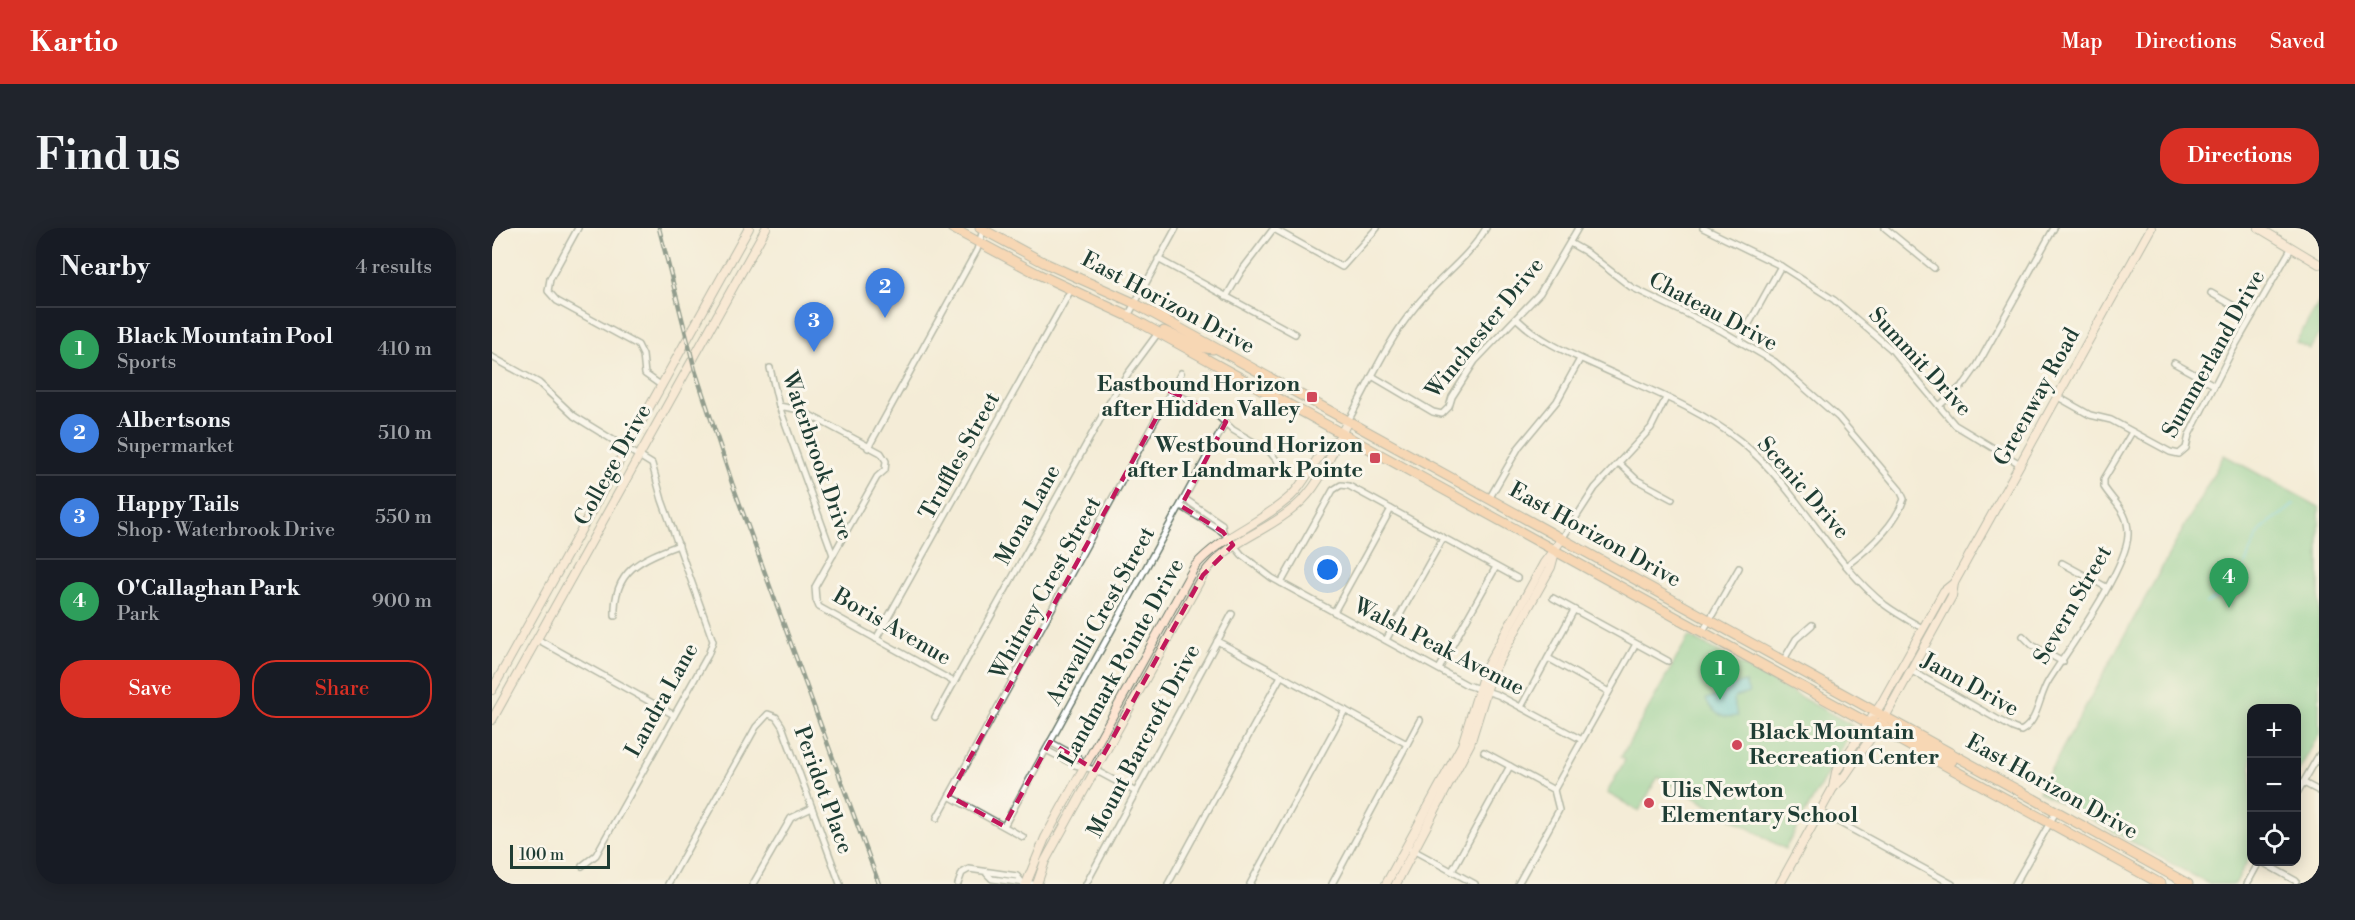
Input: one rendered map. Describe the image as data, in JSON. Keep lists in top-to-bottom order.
{
  "streets": {
    "main road": ["East Horizon Drive"],
    "street": [
      "Chateau Drive",
      "Winchester Drive",
      "Summerland Drive",
      "Summit Drive",
      "Greenway Road",
      "Waterbrook Drive",
      "Truffles Street",
      "College Drive",
      "Scenic Drive",
      "Mona Lane",
      "Whitney Crest Street",
      "Severn Street",
      "Aravalli Crest Street",
      "Boris Avenue",
      "Walsh Peak Avenue",
      "Landmark Pointe Drive",
      "Jann Drive",
      "Landra Lane",
      "Mount Barcroft Drive",
      "Peridot Place"
    ]
  },
  "crossings": [
    ["East Horizon Drive", "Greenway Road"],
    ["East Horizon Drive", "Truffles Street"],
    ["East Horizon Drive", "Mona Lane"],
    ["East Horizon Drive", "Landmark Pointe Drive"],
    ["Chateau Drive", "Winchester Drive"],
    ["Chateau Drive", "Scenic Drive"],
    ["Winchester Drive", "Scenic Drive"],
    ["Summerland Drive", "Greenway Road"],
    ["Summerland Drive", "Severn Street"],
    ["Summit Drive", "Greenway Road"],
    ["Greenway Road", "Scenic Drive"],
    ["Greenway Road", "Jann Drive"],
    ["Waterbrook Drive", "Boris Avenue"],
    ["Truffles Street", "Boris Avenue"],
    ["College Drive", "Landra Lane"],
    ["Mona Lane", "Boris Avenue"],
    ["Severn Street", "Jann Drive"],
    ["Aravalli Crest Street", "Walsh Peak Avenue"],
    ["Walsh Peak Avenue", "Landmark Pointe Drive"]
  ],
  "places": {
    "transit": ["Eastbound Horizon after Hidden Valley", "Westbound Horizon after Landmark Pointe"],
    "other": ["Black Mountain Recreation Center", "Ulis Newton Elementary School"]
  },
  "scale_bar": "100 m",
  "page": {
    "header": "Kartio",
    "nav": ["Map", "Directions", "Saved"],
    "buttons": [
      "Directions",
      ["Save", "Share"]
    ],
    "title": "Find us",
    "heading": ["Nearby", "4 results"],
    "pins": [
      "2",
      "3",
      "4",
      "1"
    ],
    "list": [
      {
        "mark": "1",
        "name": "Black Mountain Pool",
        "note": "Sports",
        "value": "410 m"
      },
      {
        "mark": "2",
        "name": "Albertsons",
        "note": "Supermarket",
        "value": "510 m"
      },
      {
        "mark": "3",
        "name": "Happy Tails",
        "note": "Shop · Waterbrook Drive",
        "value": "550 m"
      },
      {
        "mark": "4",
        "name": "O'Callaghan Park",
        "note": "Park",
        "value": "900 m"
      }
    ],
    "map_buttons": ["+", "−"],
    "scale": "100 m"
  }
}
